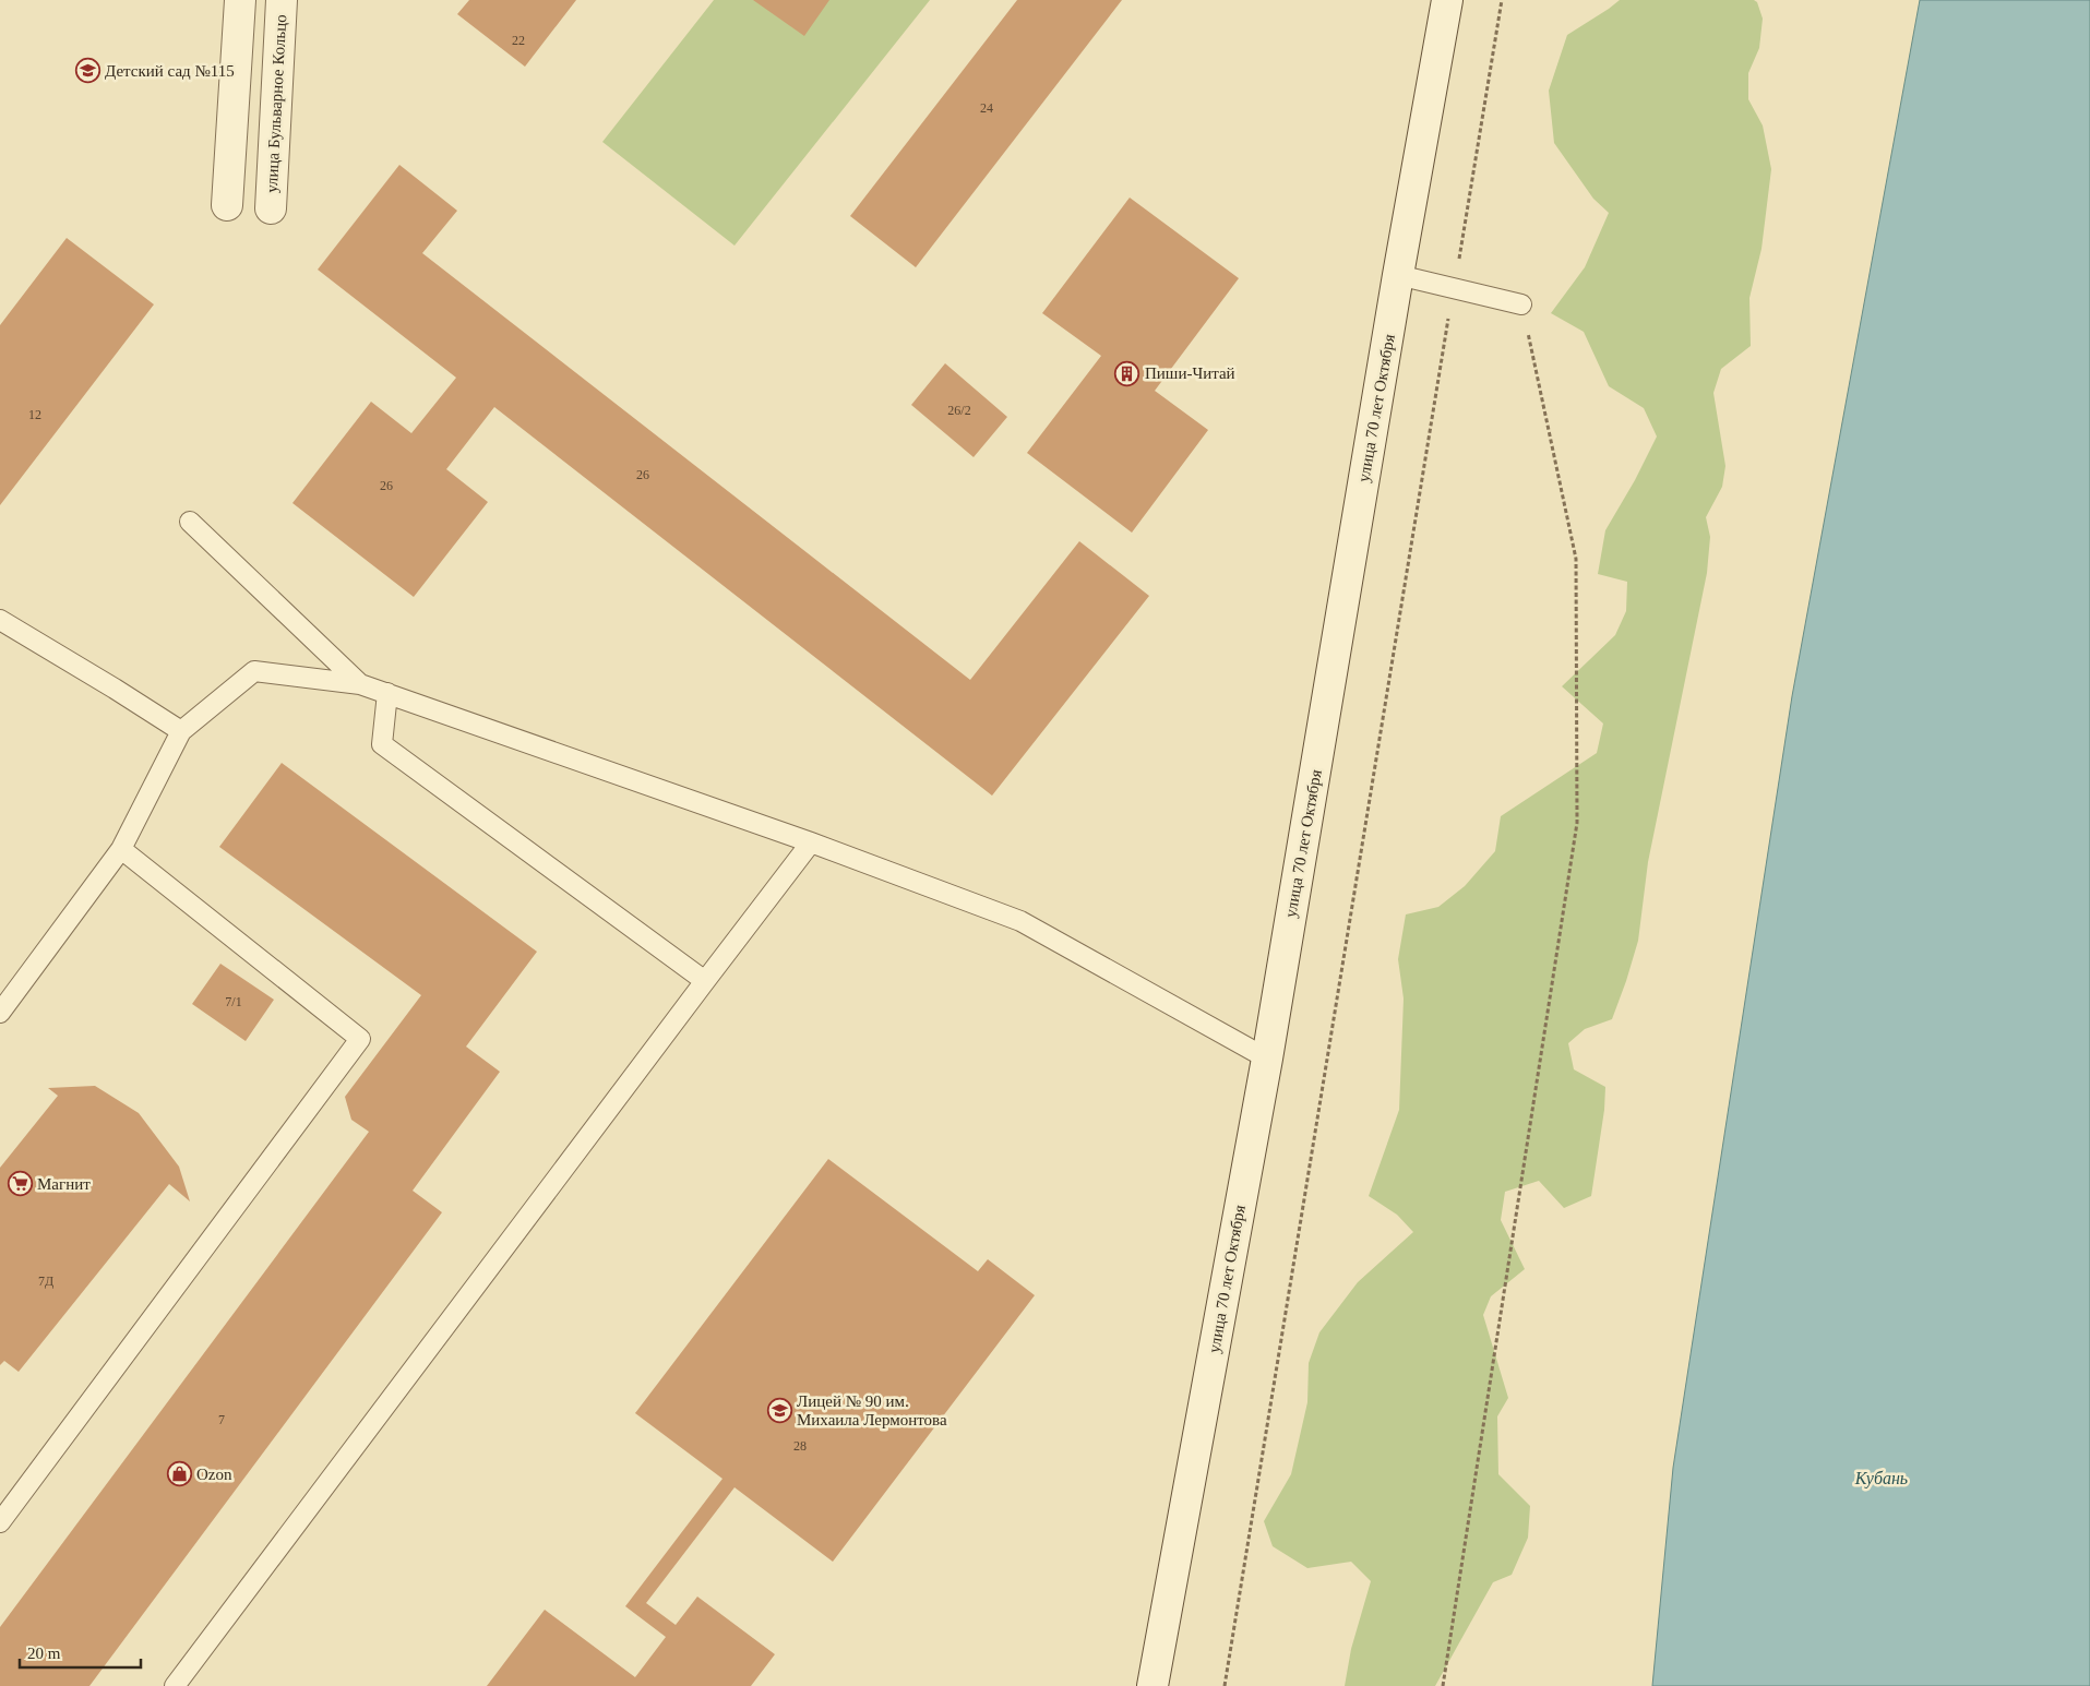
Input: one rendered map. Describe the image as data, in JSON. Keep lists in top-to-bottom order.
{
  "streets": {
    "main road": ["улица Бульварное Кольцо", "улица 70 лет Октября"]
  },
  "water": ["Кубань"],
  "places": {
    "school or university": ["Детский сад №115", "Лицей № 90 им. Михаила Лермонтова"],
    "building": ["Пиши-Читай"],
    "supermarket": ["Магнит"],
    "shop": ["Ozon"]
  },
  "house_numbers": [
    "22",
    "24",
    "26/2",
    "12",
    "26",
    "26",
    "7/1",
    "7Д",
    "7",
    "28"
  ],
  "scale_bar": "20 m"
}
